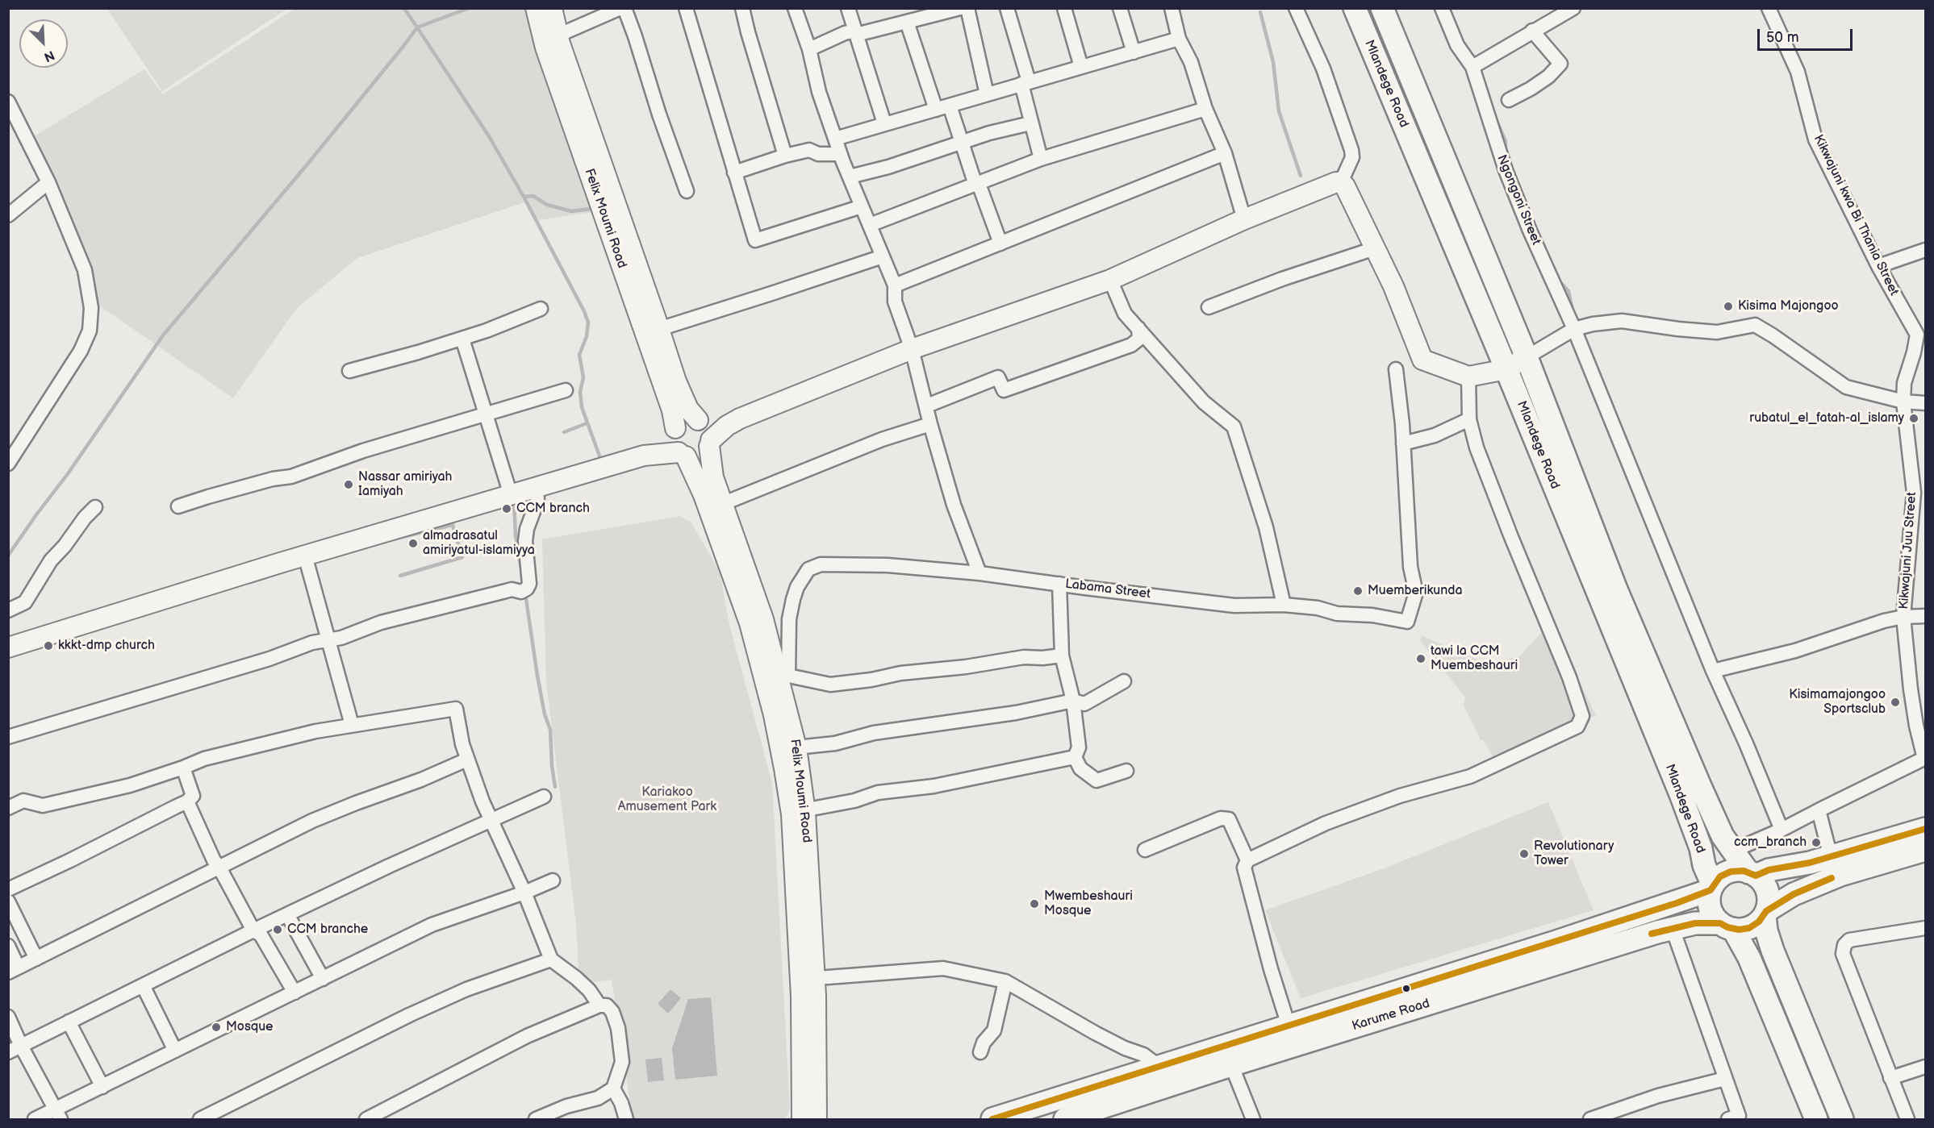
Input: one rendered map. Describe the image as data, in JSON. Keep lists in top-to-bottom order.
{
  "streets": {
    "main road": ["Mlandege Road", "Felix Moumi Road", "Karume Road"],
    "street": [
      "Ngongoni Street",
      "Kikwajuni kwa Bi Thania Street",
      "Kikwajuni Juu Street",
      "Labama Street"
    ]
  },
  "crossings": [
    ["Mlandege Road", "Karume Road"],
    ["Kikwajuni kwa Bi Thania Street", "Kikwajuni Juu Street"],
    ["Felix Moumi Road", "Labama Street"]
  ],
  "parks": ["Kariakoo Amusement Park"],
  "places": [
    "Kisima Majongoo",
    "rubatul_el_fatah-al_islamy",
    "Nassar amiriyah Iamiyah",
    "CCM branch",
    "almadrasatul amiriyatul-islamiyya",
    "Muemberikunda",
    "kkkt-dmp church",
    "tawi la CCM Muembeshauri",
    "Kisimamajongoo Sportsclub",
    "ccm_branch",
    "Revolutionary Tower",
    "Mwembeshauri Mosque",
    "CCM branche",
    "Mosque"
  ],
  "scale_bar": "50 m",
  "north": "bottom right"
}
